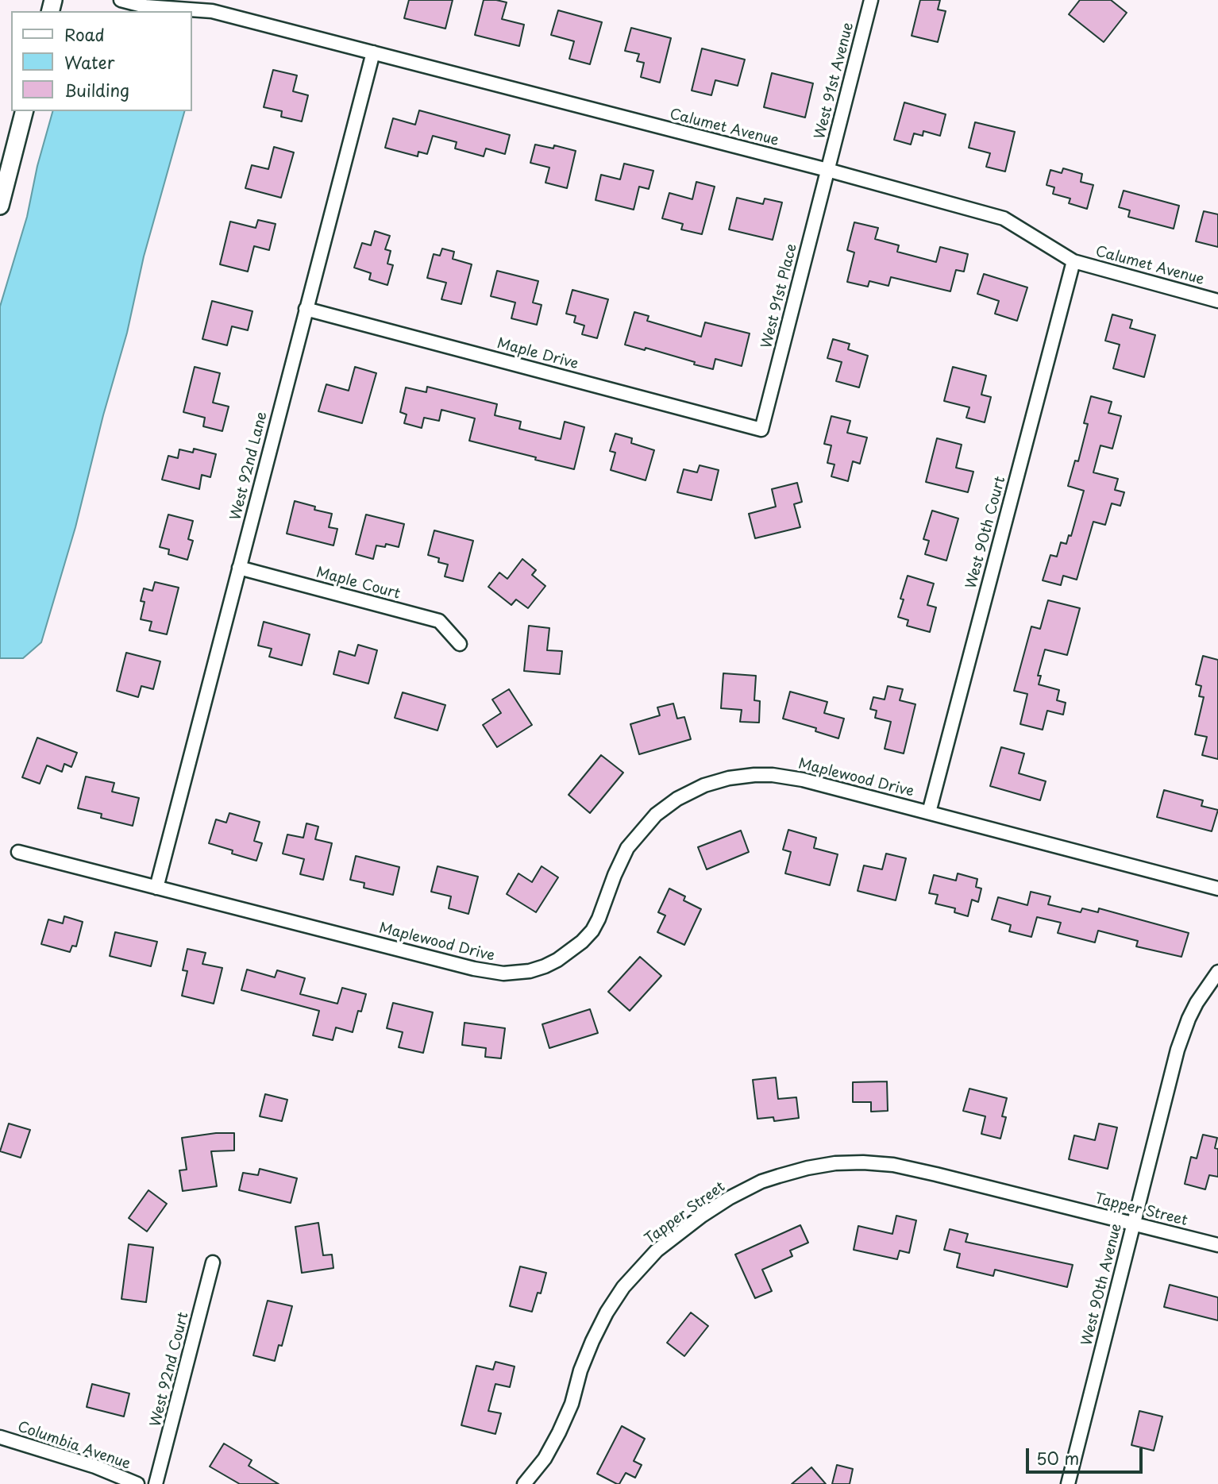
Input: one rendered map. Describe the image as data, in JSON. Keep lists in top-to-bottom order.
{
  "streets": {
    "street": [
      "West 91st Avenue",
      "Calumet Avenue",
      "West 91st Place",
      "Maple Drive",
      "West 92nd Lane",
      "West 90th Court",
      "Maple Court",
      "Maplewood Drive",
      "Tapper Street",
      "West 90th Avenue",
      "West 92nd Court",
      "Columbia Avenue"
    ]
  },
  "crossings": [
    ["West 91st Avenue", "Calumet Avenue"],
    ["West 91st Avenue", "West 91st Place"],
    ["Calumet Avenue", "West 91st Place"],
    ["Calumet Avenue", "West 92nd Lane"],
    ["Calumet Avenue", "West 90th Court"],
    ["West 91st Place", "Maple Drive"],
    ["Maple Drive", "West 92nd Lane"],
    ["West 92nd Lane", "Maple Court"],
    ["West 92nd Lane", "Maplewood Drive"],
    ["West 90th Court", "Maplewood Drive"],
    ["Tapper Street", "West 90th Avenue"]
  ],
  "legend": ["Road", "Water", "Building"],
  "scale_bar": "50 m"
}
